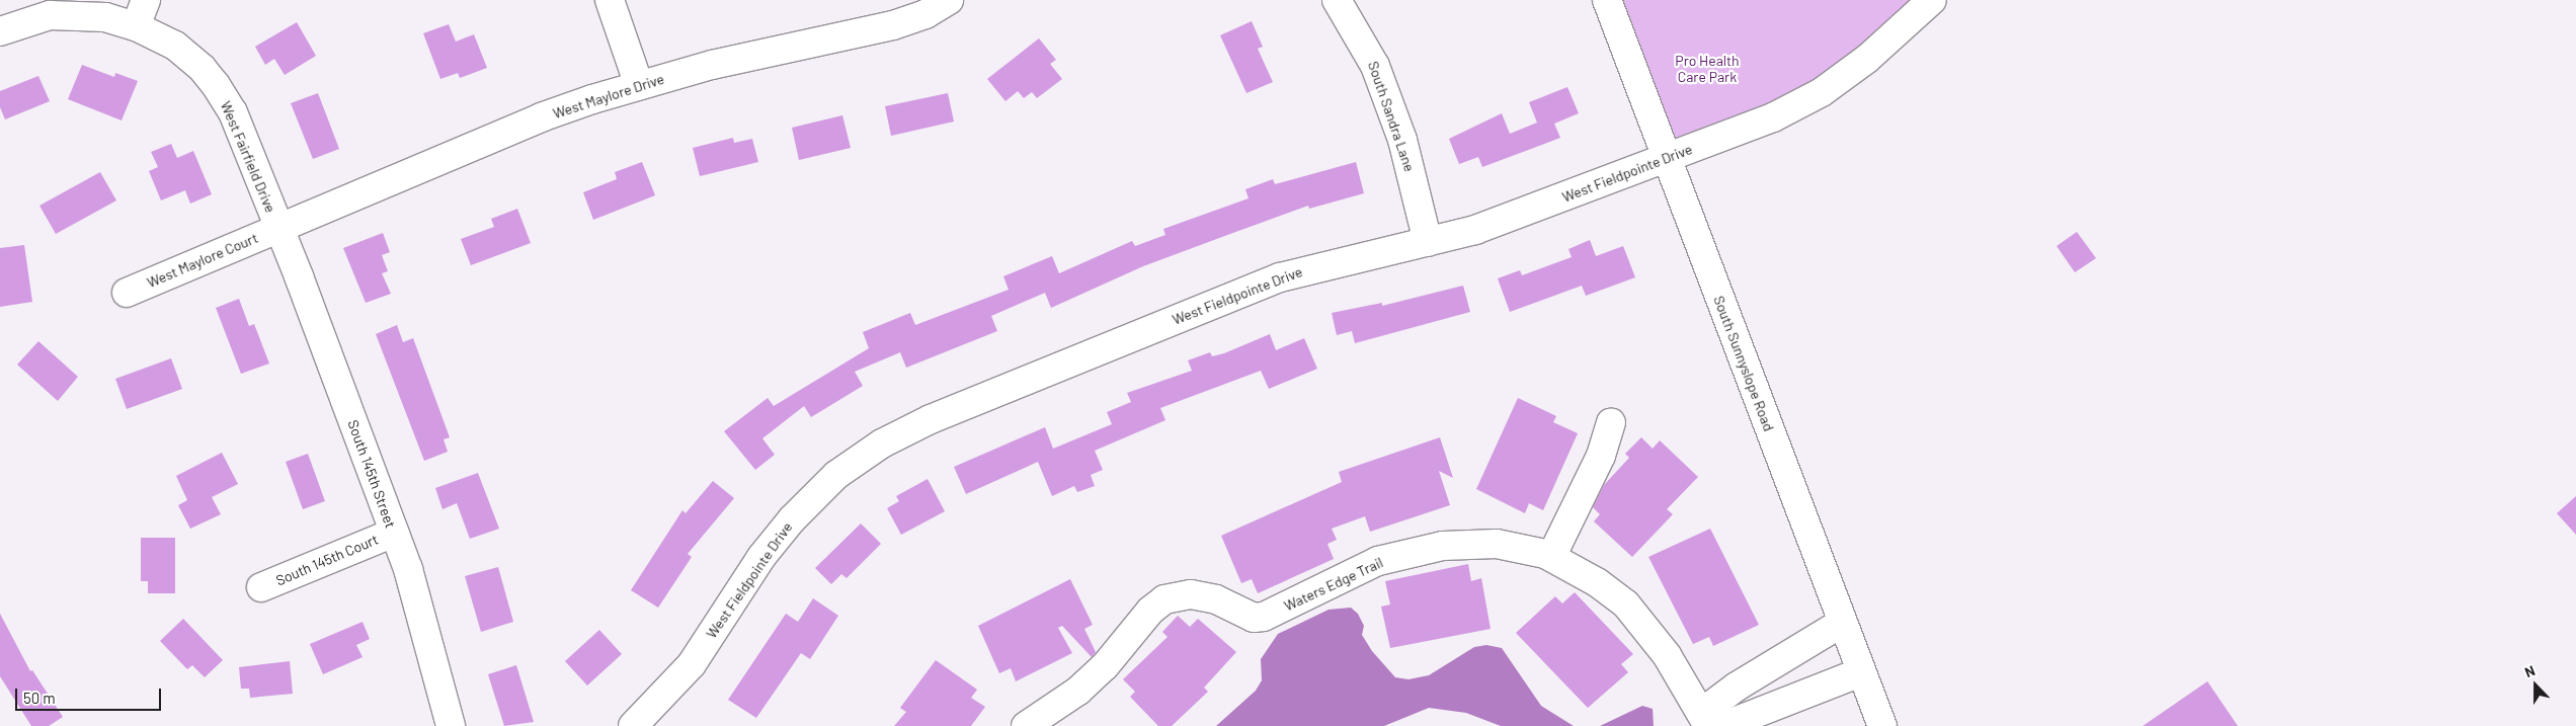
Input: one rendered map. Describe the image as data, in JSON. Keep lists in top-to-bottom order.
{
  "streets": {
    "street": [
      "West Maylore Drive",
      "South Sandra Lane",
      "West Fairfield Drive",
      "West Fieldpointe Drive",
      "West Maylore Court",
      "South Sunnyslope Road",
      "South 145th Street",
      "South 145th Court",
      "Waters Edge Trail"
    ]
  },
  "crossings": [
    ["West Maylore Drive", "West Fairfield Drive"],
    ["West Maylore Drive", "West Maylore Court"],
    ["West Maylore Drive", "South 145th Street"],
    ["South Sandra Lane", "West Fieldpointe Drive"],
    ["West Fairfield Drive", "West Maylore Court"],
    ["West Fairfield Drive", "South 145th Street"],
    ["West Fieldpointe Drive", "South Sunnyslope Road"],
    ["West Maylore Court", "South 145th Street"],
    ["South 145th Street", "South 145th Court"]
  ],
  "parks": ["Pro Health Care Park"],
  "scale_bar": "50 m",
  "north": "top"
}
